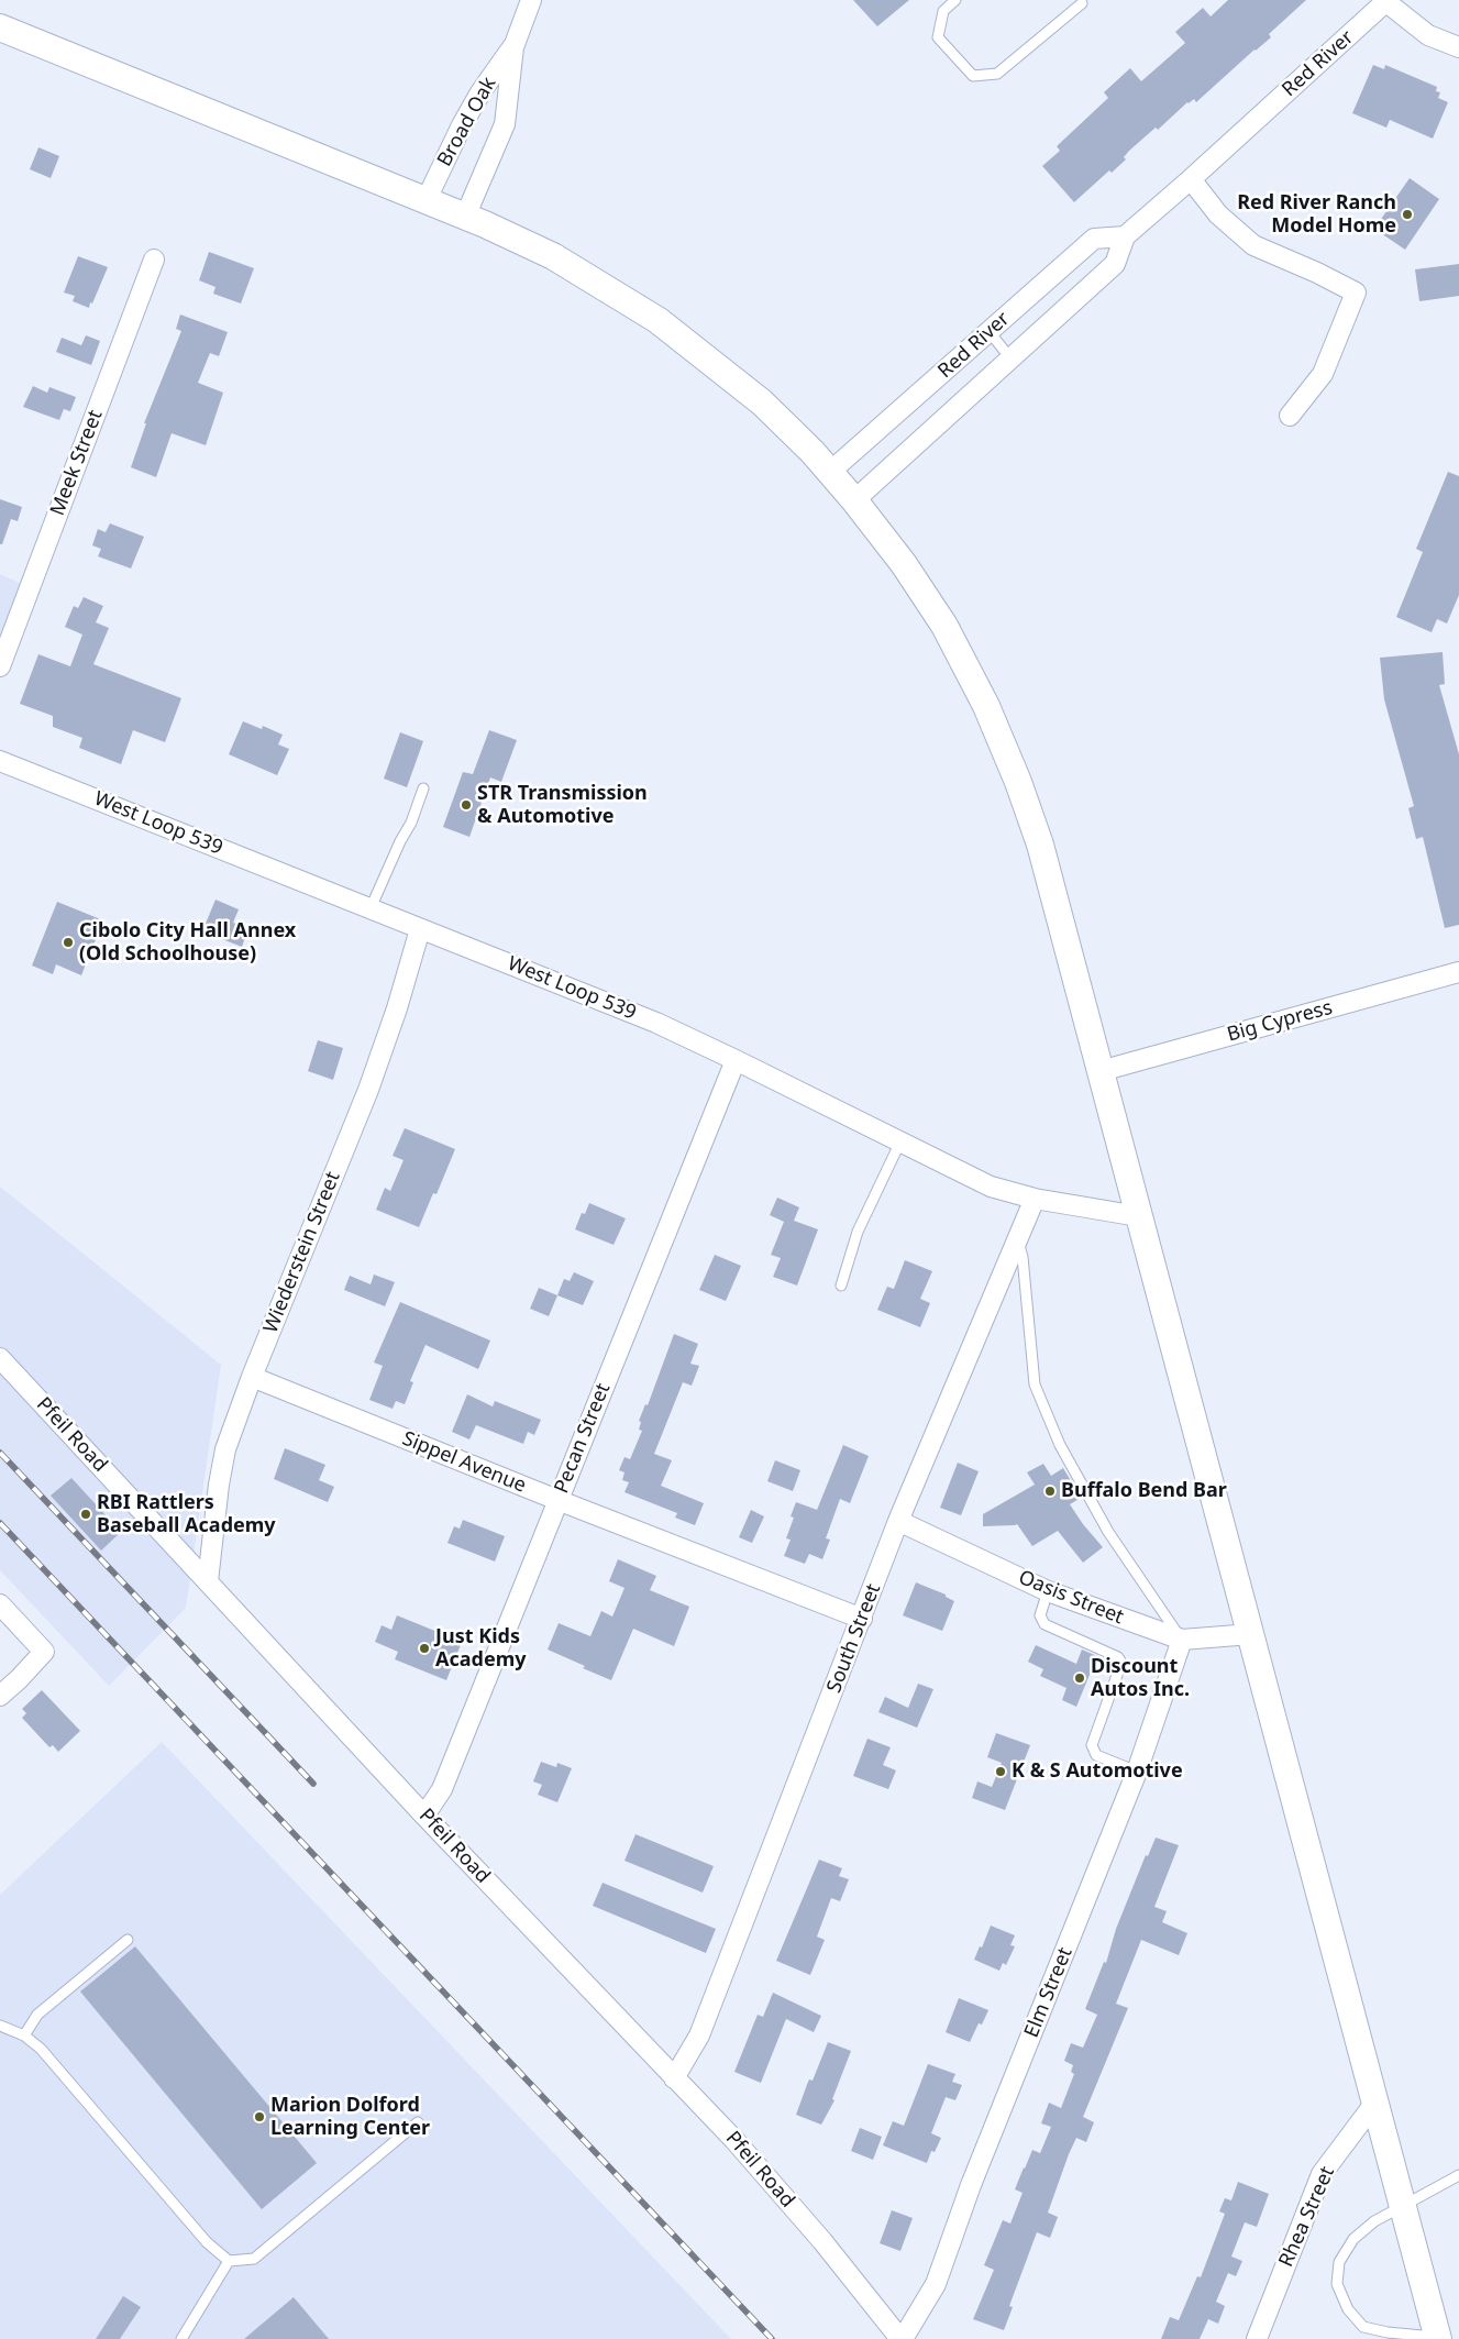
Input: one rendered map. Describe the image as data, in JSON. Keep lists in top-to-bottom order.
{
  "streets": {
    "street": [
      "Red River",
      "Broad Oak",
      "Meek Street",
      "West Loop 539",
      "Big Cypress",
      "Wiederstein Street",
      "Pfeil Road",
      "Pecan Street",
      "Sippel Avenue",
      "Oasis Street",
      "South Street",
      "Elm Street",
      "Rhea Street"
    ]
  },
  "crossings": [
    ["West Loop 539", "Wiederstein Street"],
    ["West Loop 539", "Pecan Street"],
    ["West Loop 539", "South Street"],
    ["Wiederstein Street", "Pfeil Road"],
    ["Wiederstein Street", "Sippel Avenue"],
    ["Pfeil Road", "Pecan Street"],
    ["Pfeil Road", "South Street"],
    ["Pfeil Road", "Elm Street"],
    ["Pecan Street", "Sippel Avenue"],
    ["Sippel Avenue", "South Street"],
    ["Oasis Street", "South Street"],
    ["Oasis Street", "Elm Street"]
  ],
  "places": [
    "Red River Ranch Model Home",
    "STR Transmission & Automotive",
    "Cibolo City Hall Annex (Old Schoolhouse)",
    "Buffalo Bend Bar",
    "RBI Rattlers Baseball Academy",
    "Just Kids Academy",
    "Discount Autos Inc.",
    "K & S Automotive",
    "Marion Dolford Learning Center"
  ]
}
